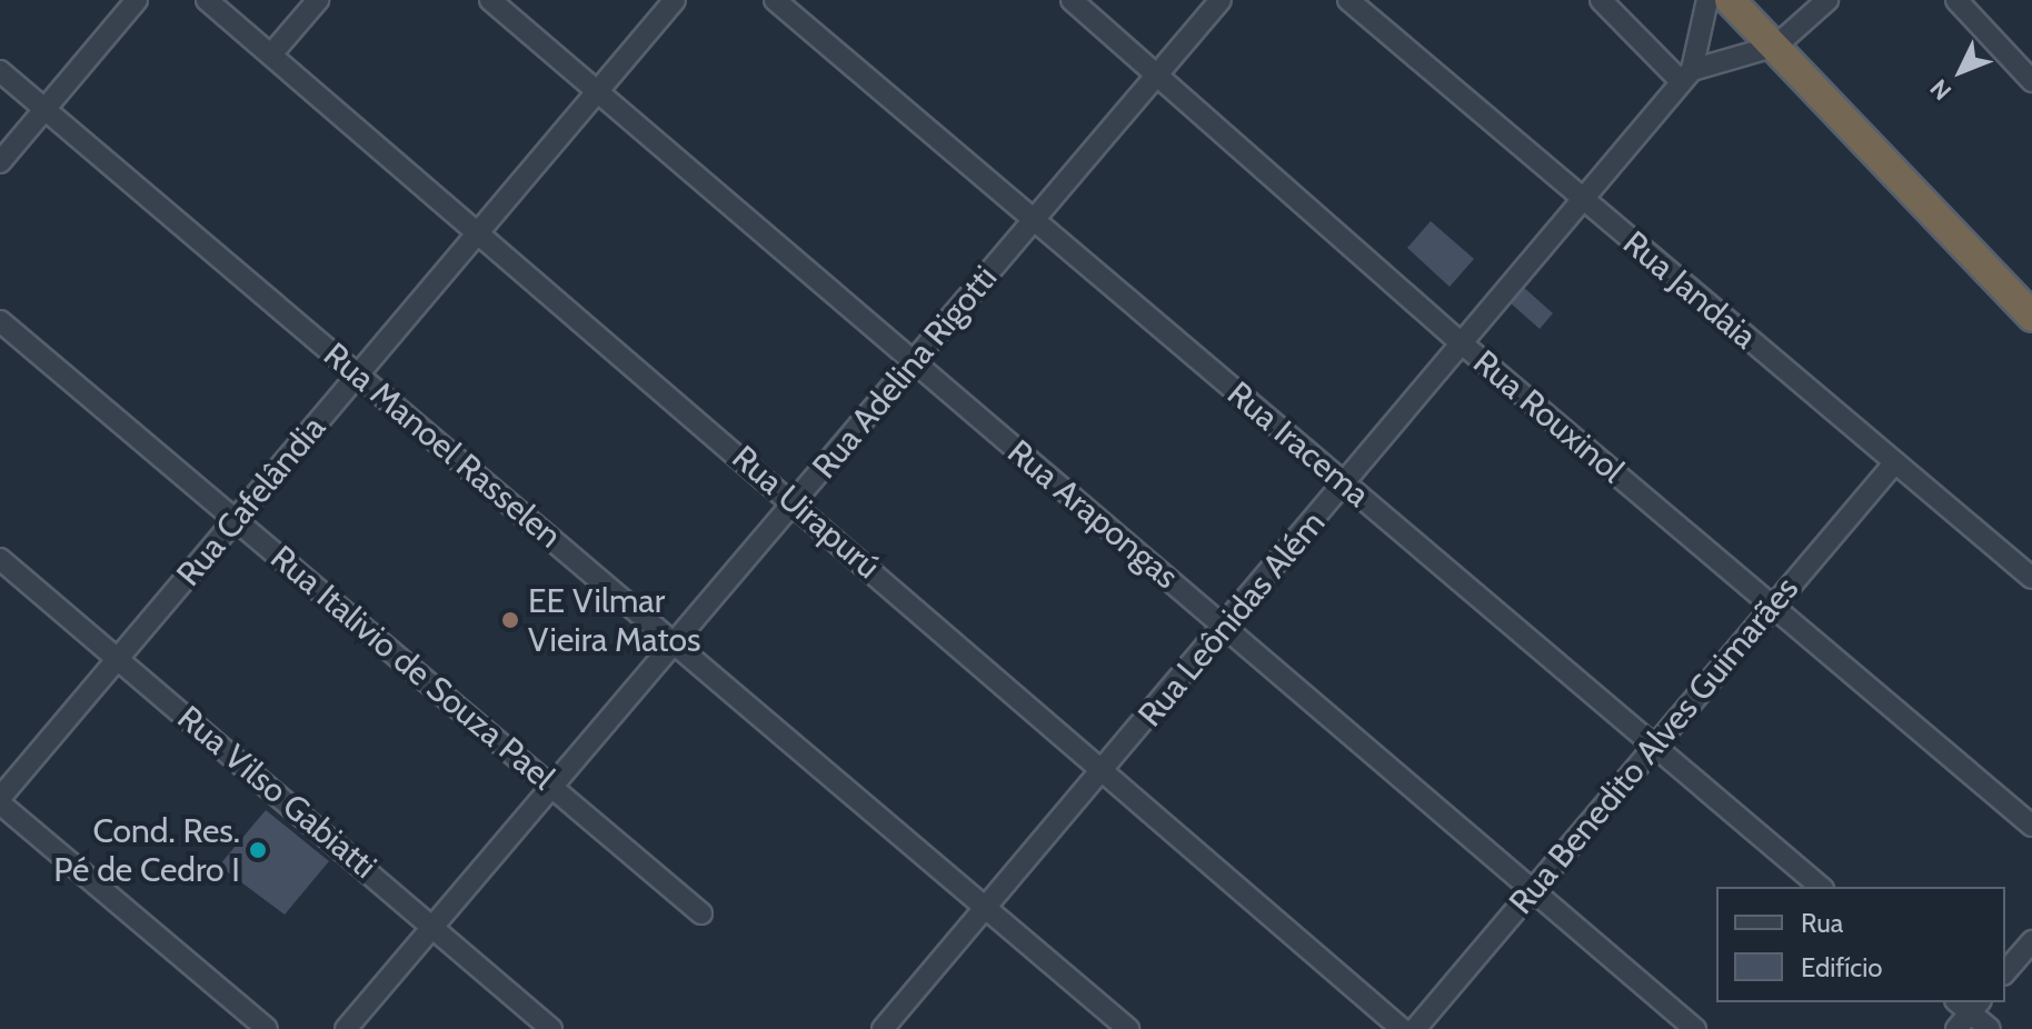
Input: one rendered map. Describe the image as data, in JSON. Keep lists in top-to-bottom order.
{
  "streets": {
    "street": [
      "Rua Jandaia",
      "Rua Adelina Rigotti",
      "Rua Rouxinol",
      "Rua Iracema",
      "Rua Manoel Rasselen",
      "Rua Cafelândia",
      "Rua Uirapurú",
      "Rua Arapongas",
      "Rua Leônidas Além",
      "Rua Italivio de Souza Pael",
      "Rua Benedito Alves Guimarães",
      "Rua Vilso Gabiatti"
    ]
  },
  "crossings": [
    ["Rua Jandaia", "Rua Leônidas Além"],
    ["Rua Jandaia", "Rua Benedito Alves Guimarães"],
    ["Rua Adelina Rigotti", "Rua Rouxinol"],
    ["Rua Adelina Rigotti", "Rua Iracema"],
    ["Rua Adelina Rigotti", "Rua Manoel Rasselen"],
    ["Rua Adelina Rigotti", "Rua Uirapurú"],
    ["Rua Adelina Rigotti", "Rua Arapongas"],
    ["Rua Adelina Rigotti", "Rua Italivio de Souza Pael"],
    ["Rua Adelina Rigotti", "Rua Vilso Gabiatti"],
    ["Rua Rouxinol", "Rua Leônidas Além"],
    ["Rua Rouxinol", "Rua Benedito Alves Guimarães"],
    ["Rua Iracema", "Rua Leônidas Além"],
    ["Rua Iracema", "Rua Benedito Alves Guimarães"],
    ["Rua Manoel Rasselen", "Rua Cafelândia"],
    ["Rua Manoel Rasselen", "Rua Leônidas Além"],
    ["Rua Cafelândia", "Rua Uirapurú"],
    ["Rua Cafelândia", "Rua Arapongas"],
    ["Rua Cafelândia", "Rua Italivio de Souza Pael"],
    ["Rua Cafelândia", "Rua Vilso Gabiatti"],
    ["Rua Uirapurú", "Rua Leônidas Além"],
    ["Rua Arapongas", "Rua Leônidas Além"],
    ["Rua Arapongas", "Rua Benedito Alves Guimarães"]
  ],
  "places": ["EE Vilmar Vieira Matos", "Cond. Res. Pé de Cedro I"],
  "legend": ["Rua", "Edifício"],
  "north": "bottom left"
}
